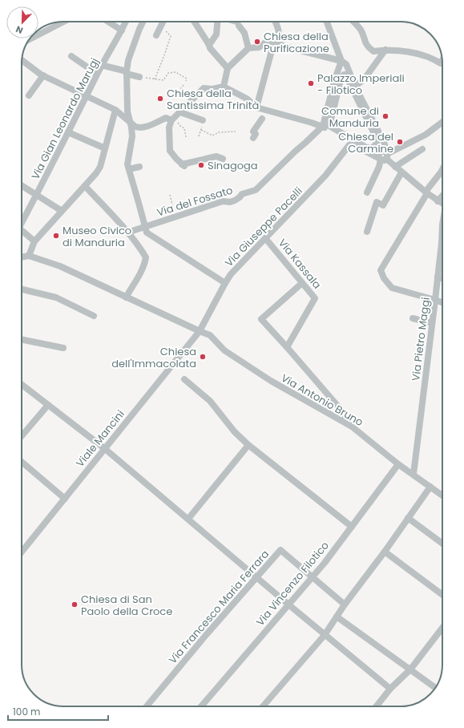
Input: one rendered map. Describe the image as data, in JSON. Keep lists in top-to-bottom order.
{
  "streets": {
    "street": [
      "Via Gian Leonardo Marugj",
      "Via del Fossato",
      "Via Giuseppe Pacelli",
      "Via Kassala",
      "Via Pietro Maggi",
      "Via Antonio Bruno",
      "Viale Mancini",
      "Via Vincenzo Filotico",
      "Via Francesco Maria Ferrara"
    ]
  },
  "crossings": [
    ["Via Giuseppe Pacelli", "Via Kassala"],
    ["Via Giuseppe Pacelli", "Via Antonio Bruno"],
    ["Via Giuseppe Pacelli", "Viale Mancini"],
    ["Via Pietro Maggi", "Via Antonio Bruno"],
    ["Via Antonio Bruno", "Viale Mancini"],
    ["Via Antonio Bruno", "Via Vincenzo Filotico"],
    ["Via Vincenzo Filotico", "Via Francesco Maria Ferrara"]
  ],
  "places": [
    "Chiesa della Purificazione",
    "Palazzo Imperiali - Filotico",
    "Chiesa della Santissima Trinità",
    "Comune di Manduria",
    "Chiesa del Carmine",
    "Sinagoga",
    "Museo Civico di Manduria",
    "Chiesa dell'Immacolata",
    "Chiesa di San Paolo della Croce"
  ],
  "scale_bar": "100 m",
  "north": "bottom left"
}
